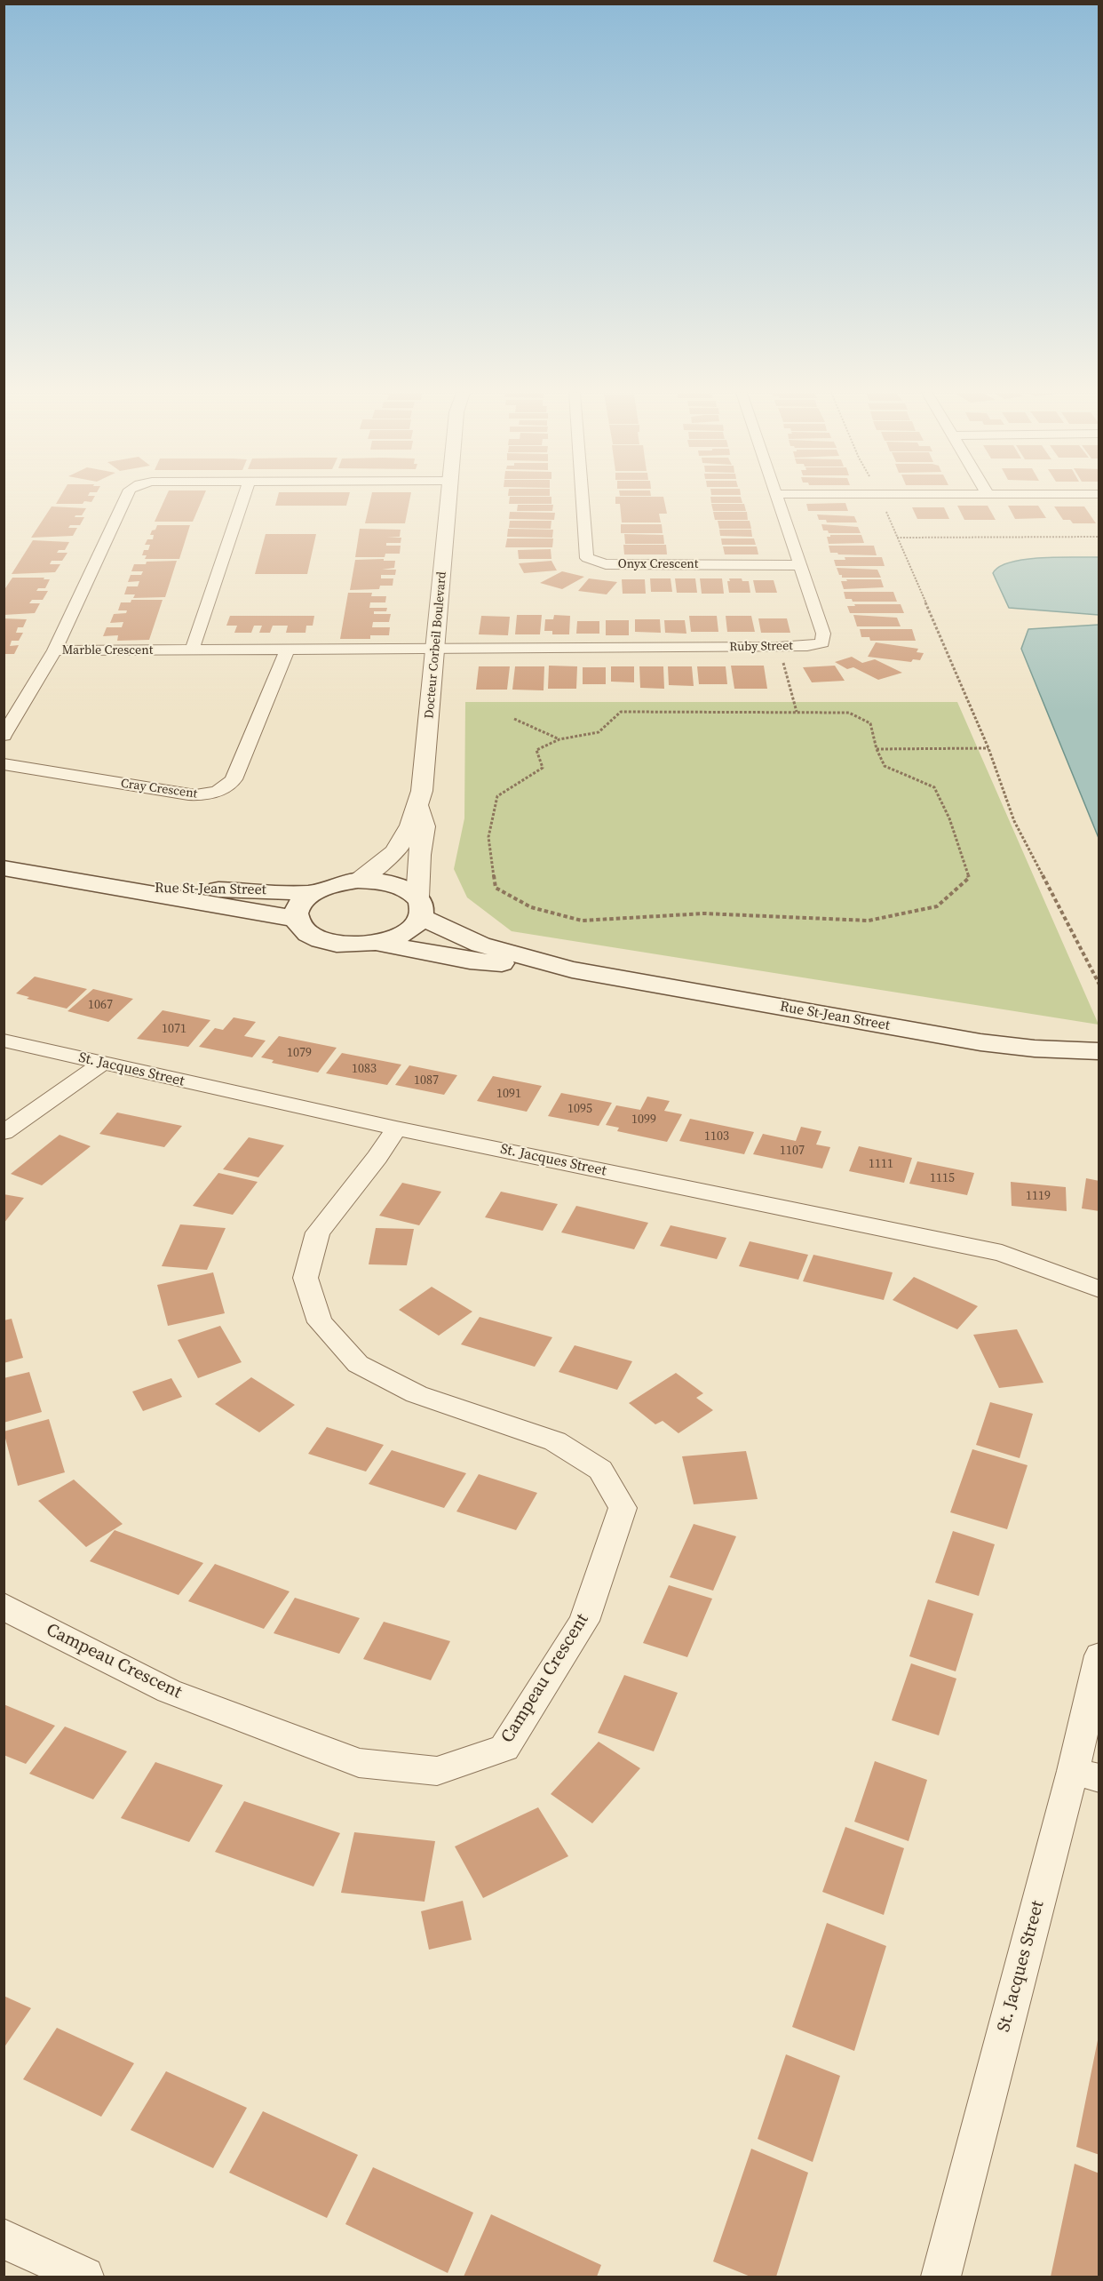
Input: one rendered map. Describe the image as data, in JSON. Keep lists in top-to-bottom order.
{
  "streets": {
    "main road": ["Rue St-Jean Street"],
    "street": [
      "Onyx Crescent",
      "Docteur Corbeil Boulevard",
      "Ruby Street",
      "Marble Crescent",
      "Cray Crescent",
      "St. Jacques Street",
      "Campeau Crescent"
    ]
  },
  "crossings": [
    ["Onyx Crescent", "Ruby Street"],
    ["Docteur Corbeil Boulevard", "Ruby Street"],
    ["Docteur Corbeil Boulevard", "Marble Crescent"],
    ["Docteur Corbeil Boulevard", "Rue St-Jean Street"],
    ["Ruby Street", "Marble Crescent"],
    ["Marble Crescent", "Cray Crescent"],
    ["St. Jacques Street", "Campeau Crescent"]
  ],
  "house_numbers": [
    "1067",
    "1071",
    "1079",
    "1083",
    "1087",
    "1091",
    "1095",
    "1099",
    "1103",
    "1107",
    "1111",
    "1115",
    "1119"
  ]
}
